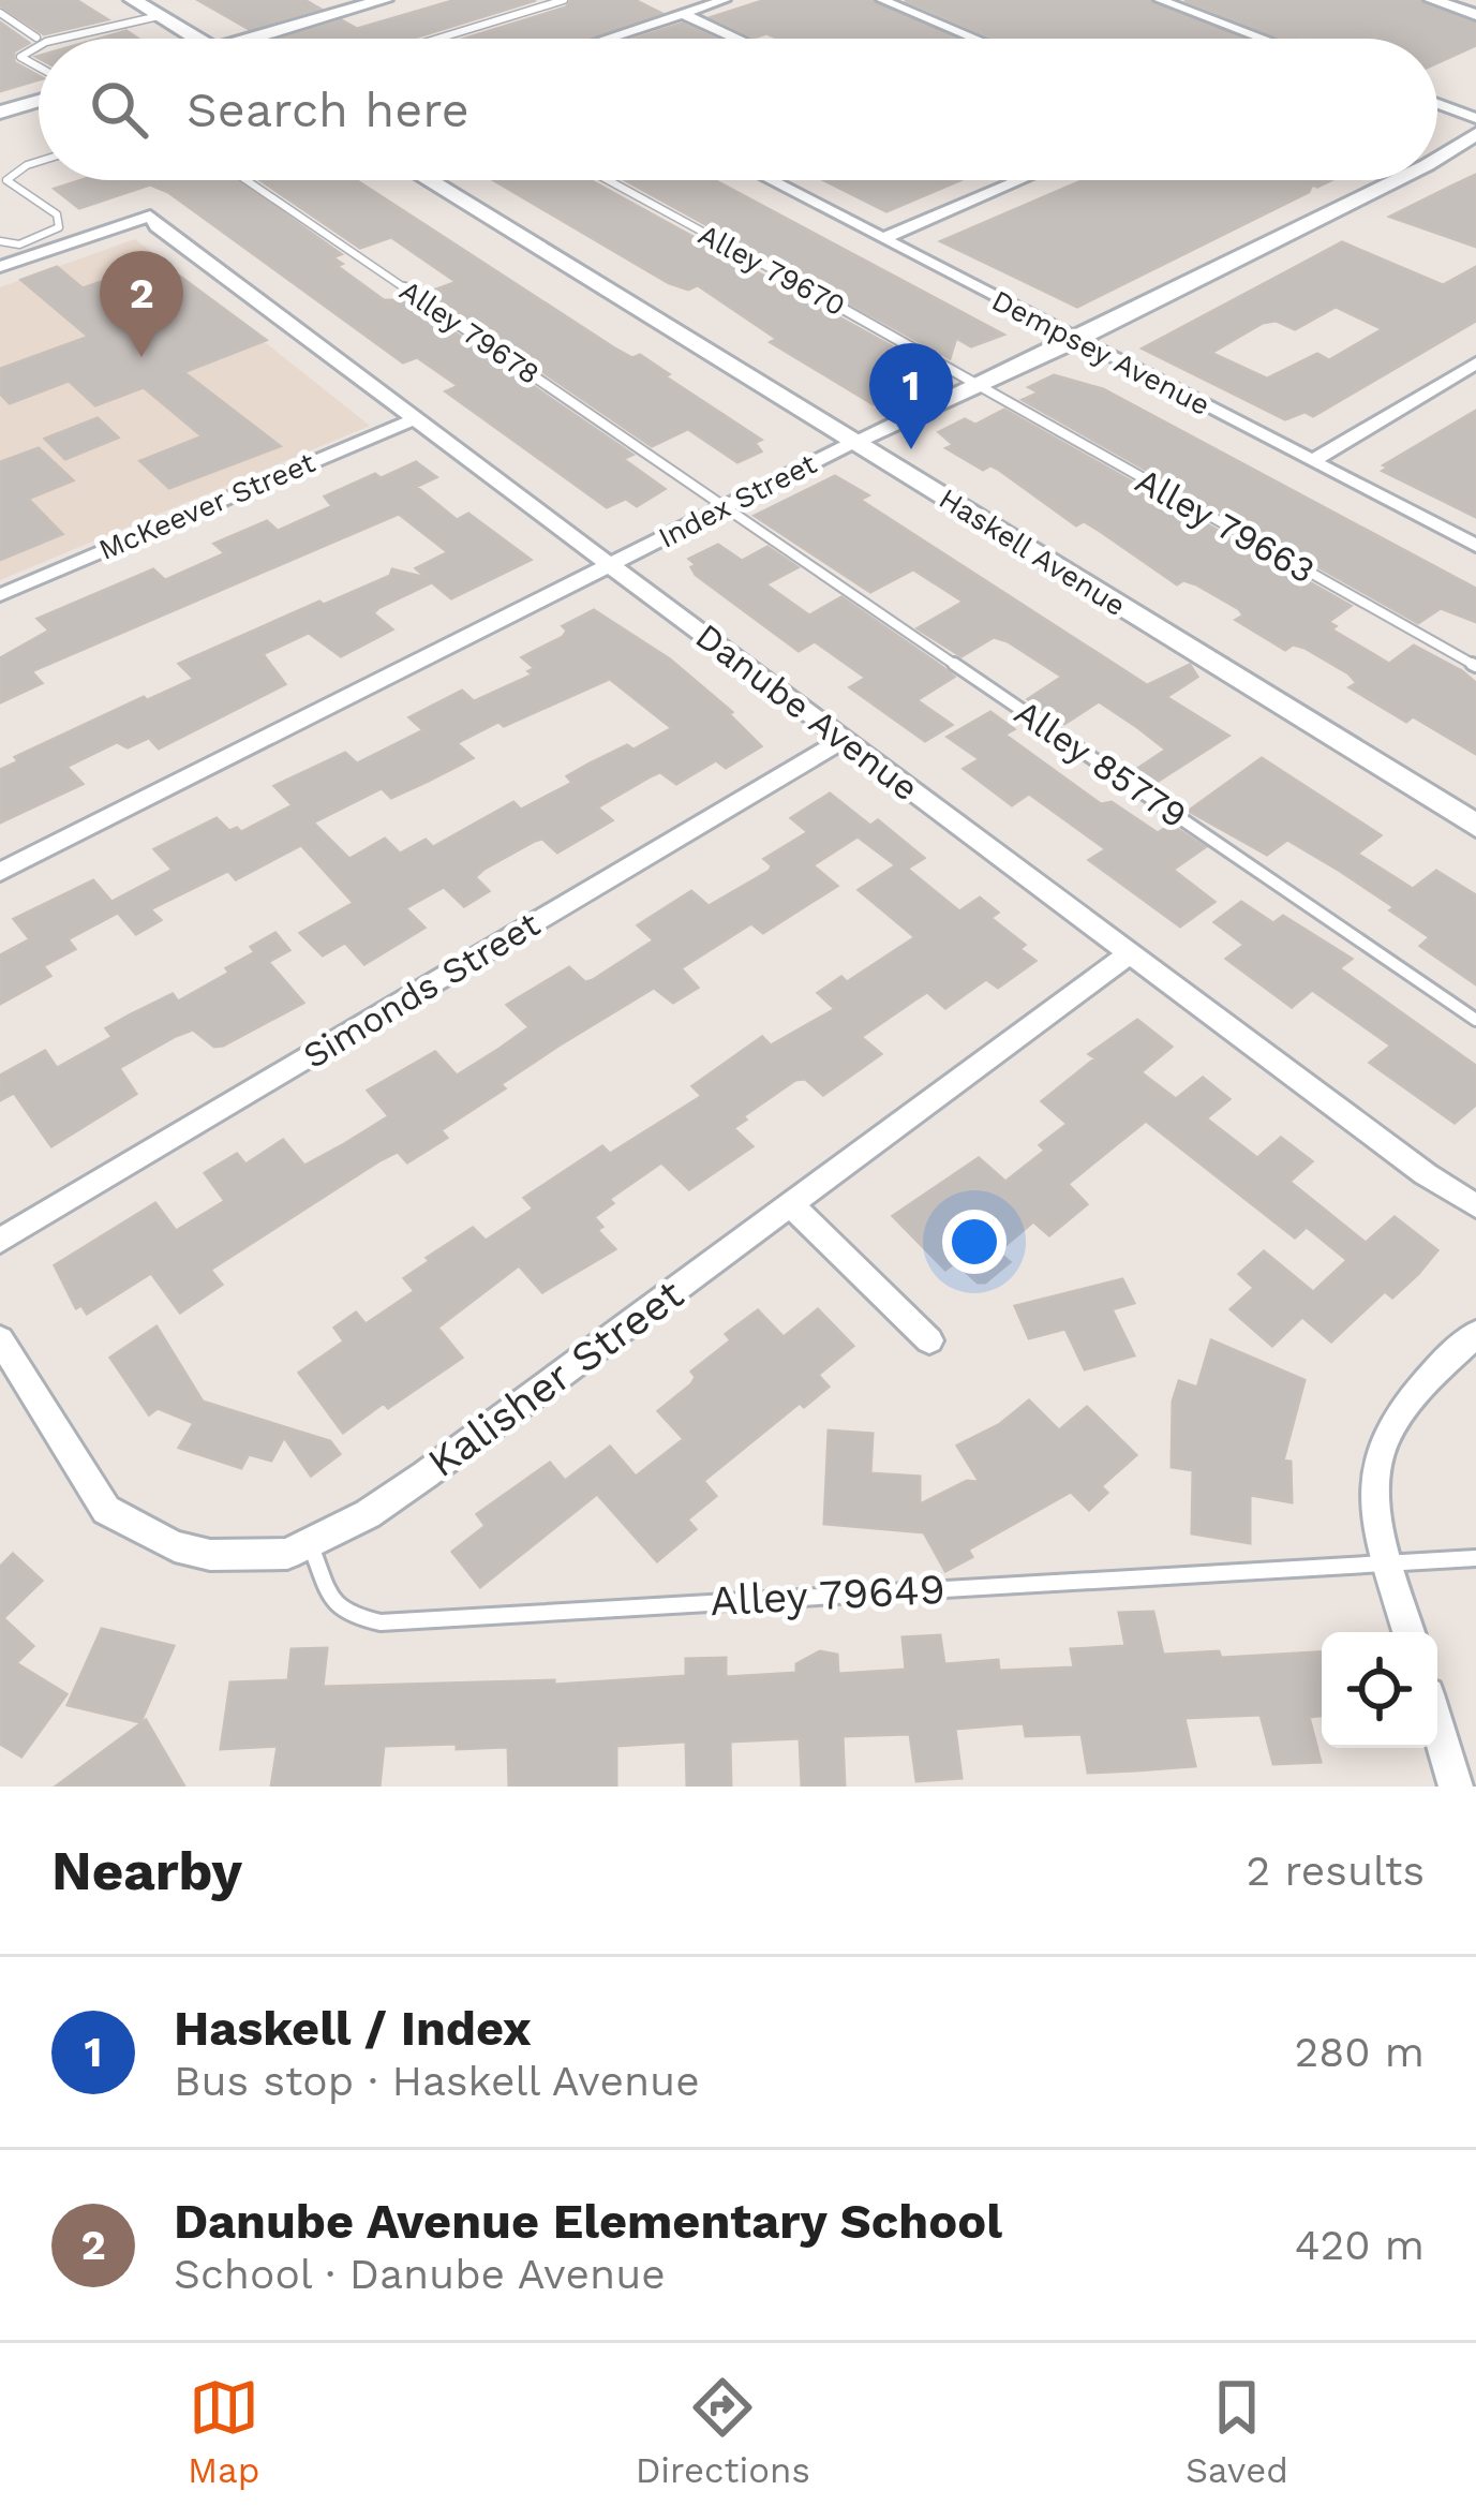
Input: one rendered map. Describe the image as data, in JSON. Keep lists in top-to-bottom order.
{
  "streets": {
    "main road": ["Haskell Avenue"],
    "street": [
      "Dempsey Avenue",
      "Index Street",
      "McKeever Street",
      "Danube Avenue",
      "Simonds Street",
      "Kalisher Street"
    ],
    "lane": [
      "Alley 79670",
      "Alley 79678",
      "Alley 79663",
      "Alley 85779",
      "Alley 79649"
    ]
  },
  "crossings": [
    ["Alley 79670", "Index Street"],
    ["Alley 79670", "Alley 79663"],
    ["Alley 79678", "Index Street"],
    ["Alley 79678", "Alley 85779"],
    ["Dempsey Avenue", "Index Street"],
    ["Index Street", "Alley 79663"],
    ["Index Street", "Haskell Avenue"],
    ["Index Street", "Danube Avenue"],
    ["Index Street", "Alley 85779"],
    ["McKeever Street", "Danube Avenue"],
    ["Danube Avenue", "Simonds Street"],
    ["Danube Avenue", "Kalisher Street"],
    ["Kalisher Street", "Alley 79649"]
  ],
  "page": {
    "search": "Search here",
    "pins": ["2", "1"],
    "heading": ["Nearby", "2 results"],
    "list": [
      {
        "mark": "1",
        "name": "Haskell / Index",
        "note": "Bus stop · Haskell Avenue",
        "value": "280 m"
      },
      {
        "mark": "2",
        "name": "Danube Avenue Elementary School",
        "note": "School · Danube Avenue",
        "value": "420 m"
      }
    ],
    "nav": ["Map", "Directions", "Saved"]
  }
}
